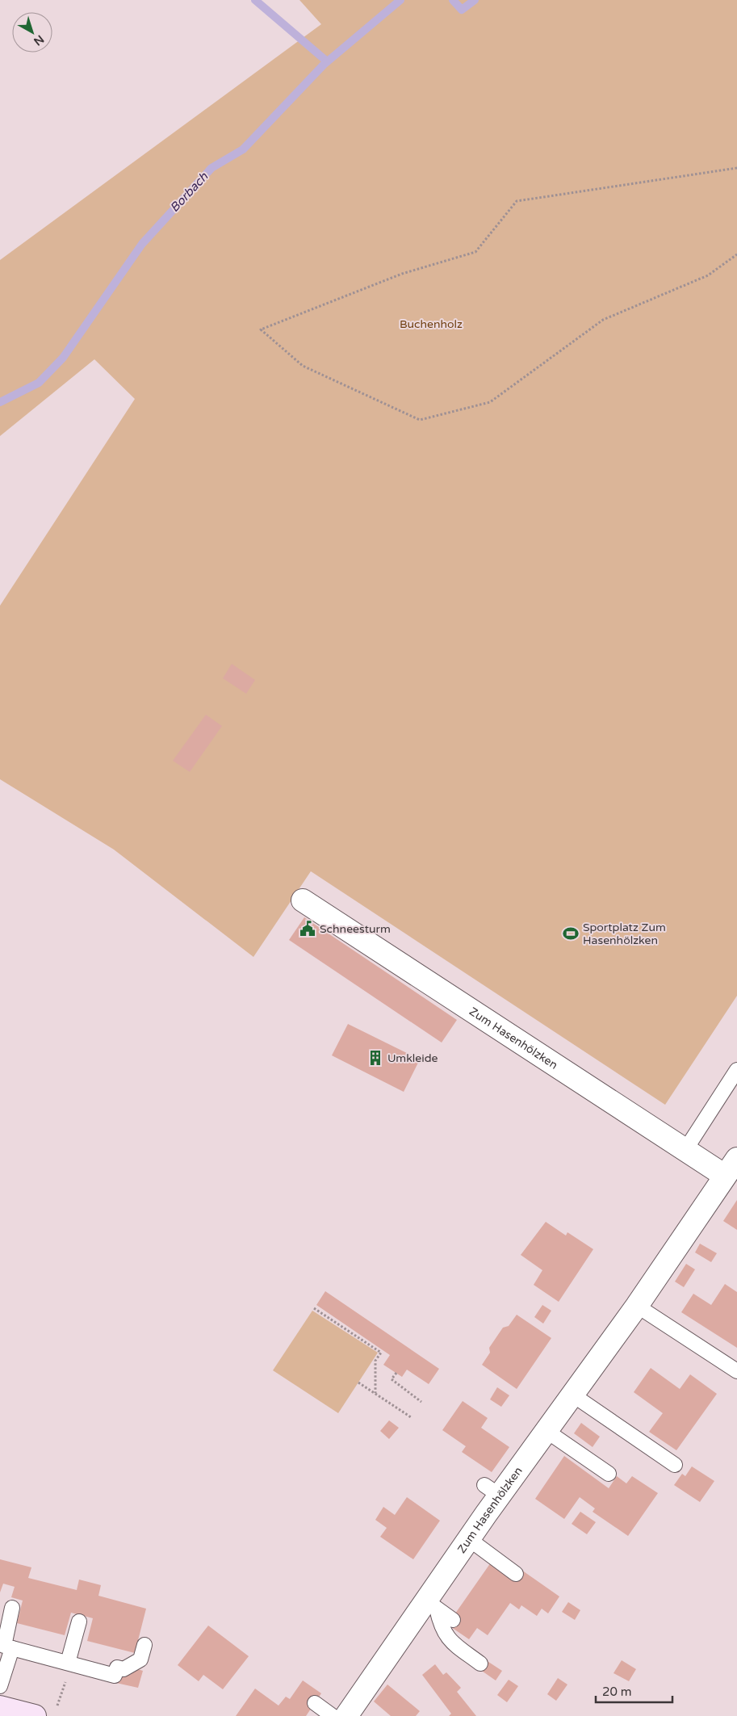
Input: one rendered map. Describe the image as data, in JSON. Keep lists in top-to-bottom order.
{
  "streets": {
    "street": ["Zum Hasenhölzken"]
  },
  "water": ["Borbach"],
  "parks": ["Buchenholz"],
  "places": {
    "public building": ["Schneesturm"],
    "sports": ["Sportplatz Zum Hasenhölzken"],
    "building": ["Umkleide"]
  },
  "scale_bar": "20 m",
  "north": "bottom right"
}
